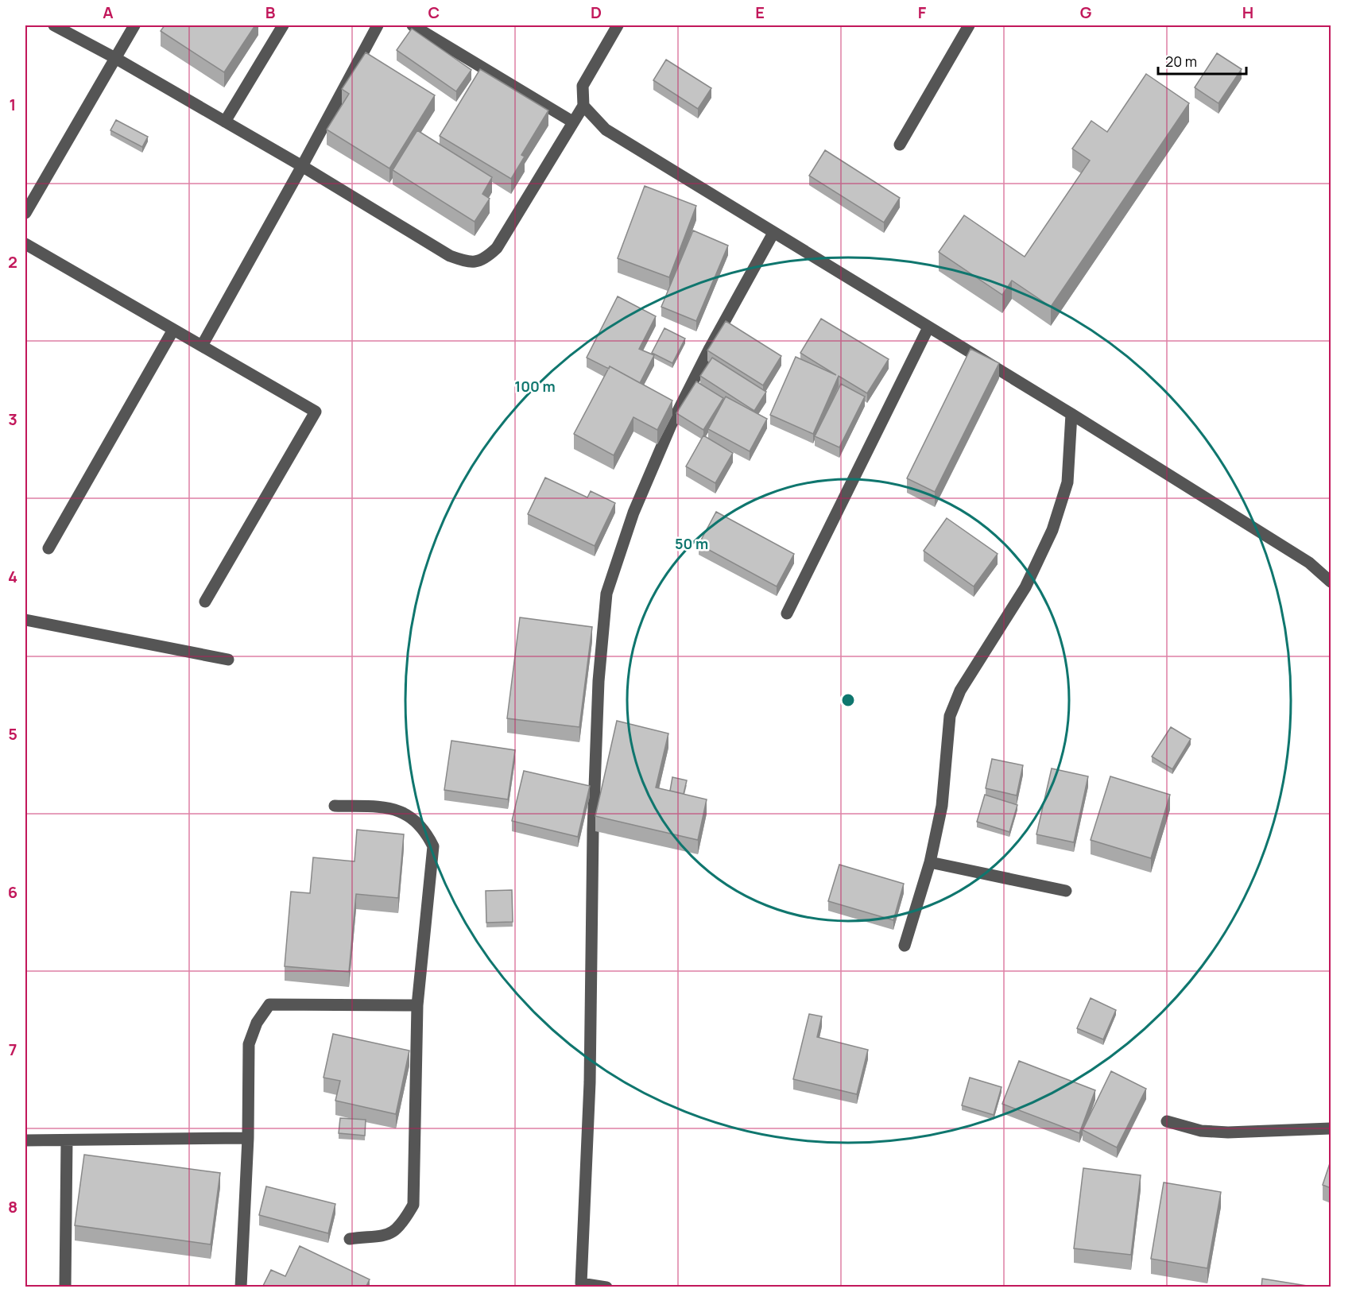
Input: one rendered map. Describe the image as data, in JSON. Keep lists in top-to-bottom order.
{
  "scale_bar": "20 m",
  "grid": {
    "columns": [
      "A",
      "B",
      "C",
      "D",
      "E",
      "F",
      "G",
      "H"
    ],
    "rows": [
      "1",
      "2",
      "3",
      "4",
      "5",
      "6",
      "7",
      "8"
    ]
  },
  "rings": ["100 m", "50 m"]
}
